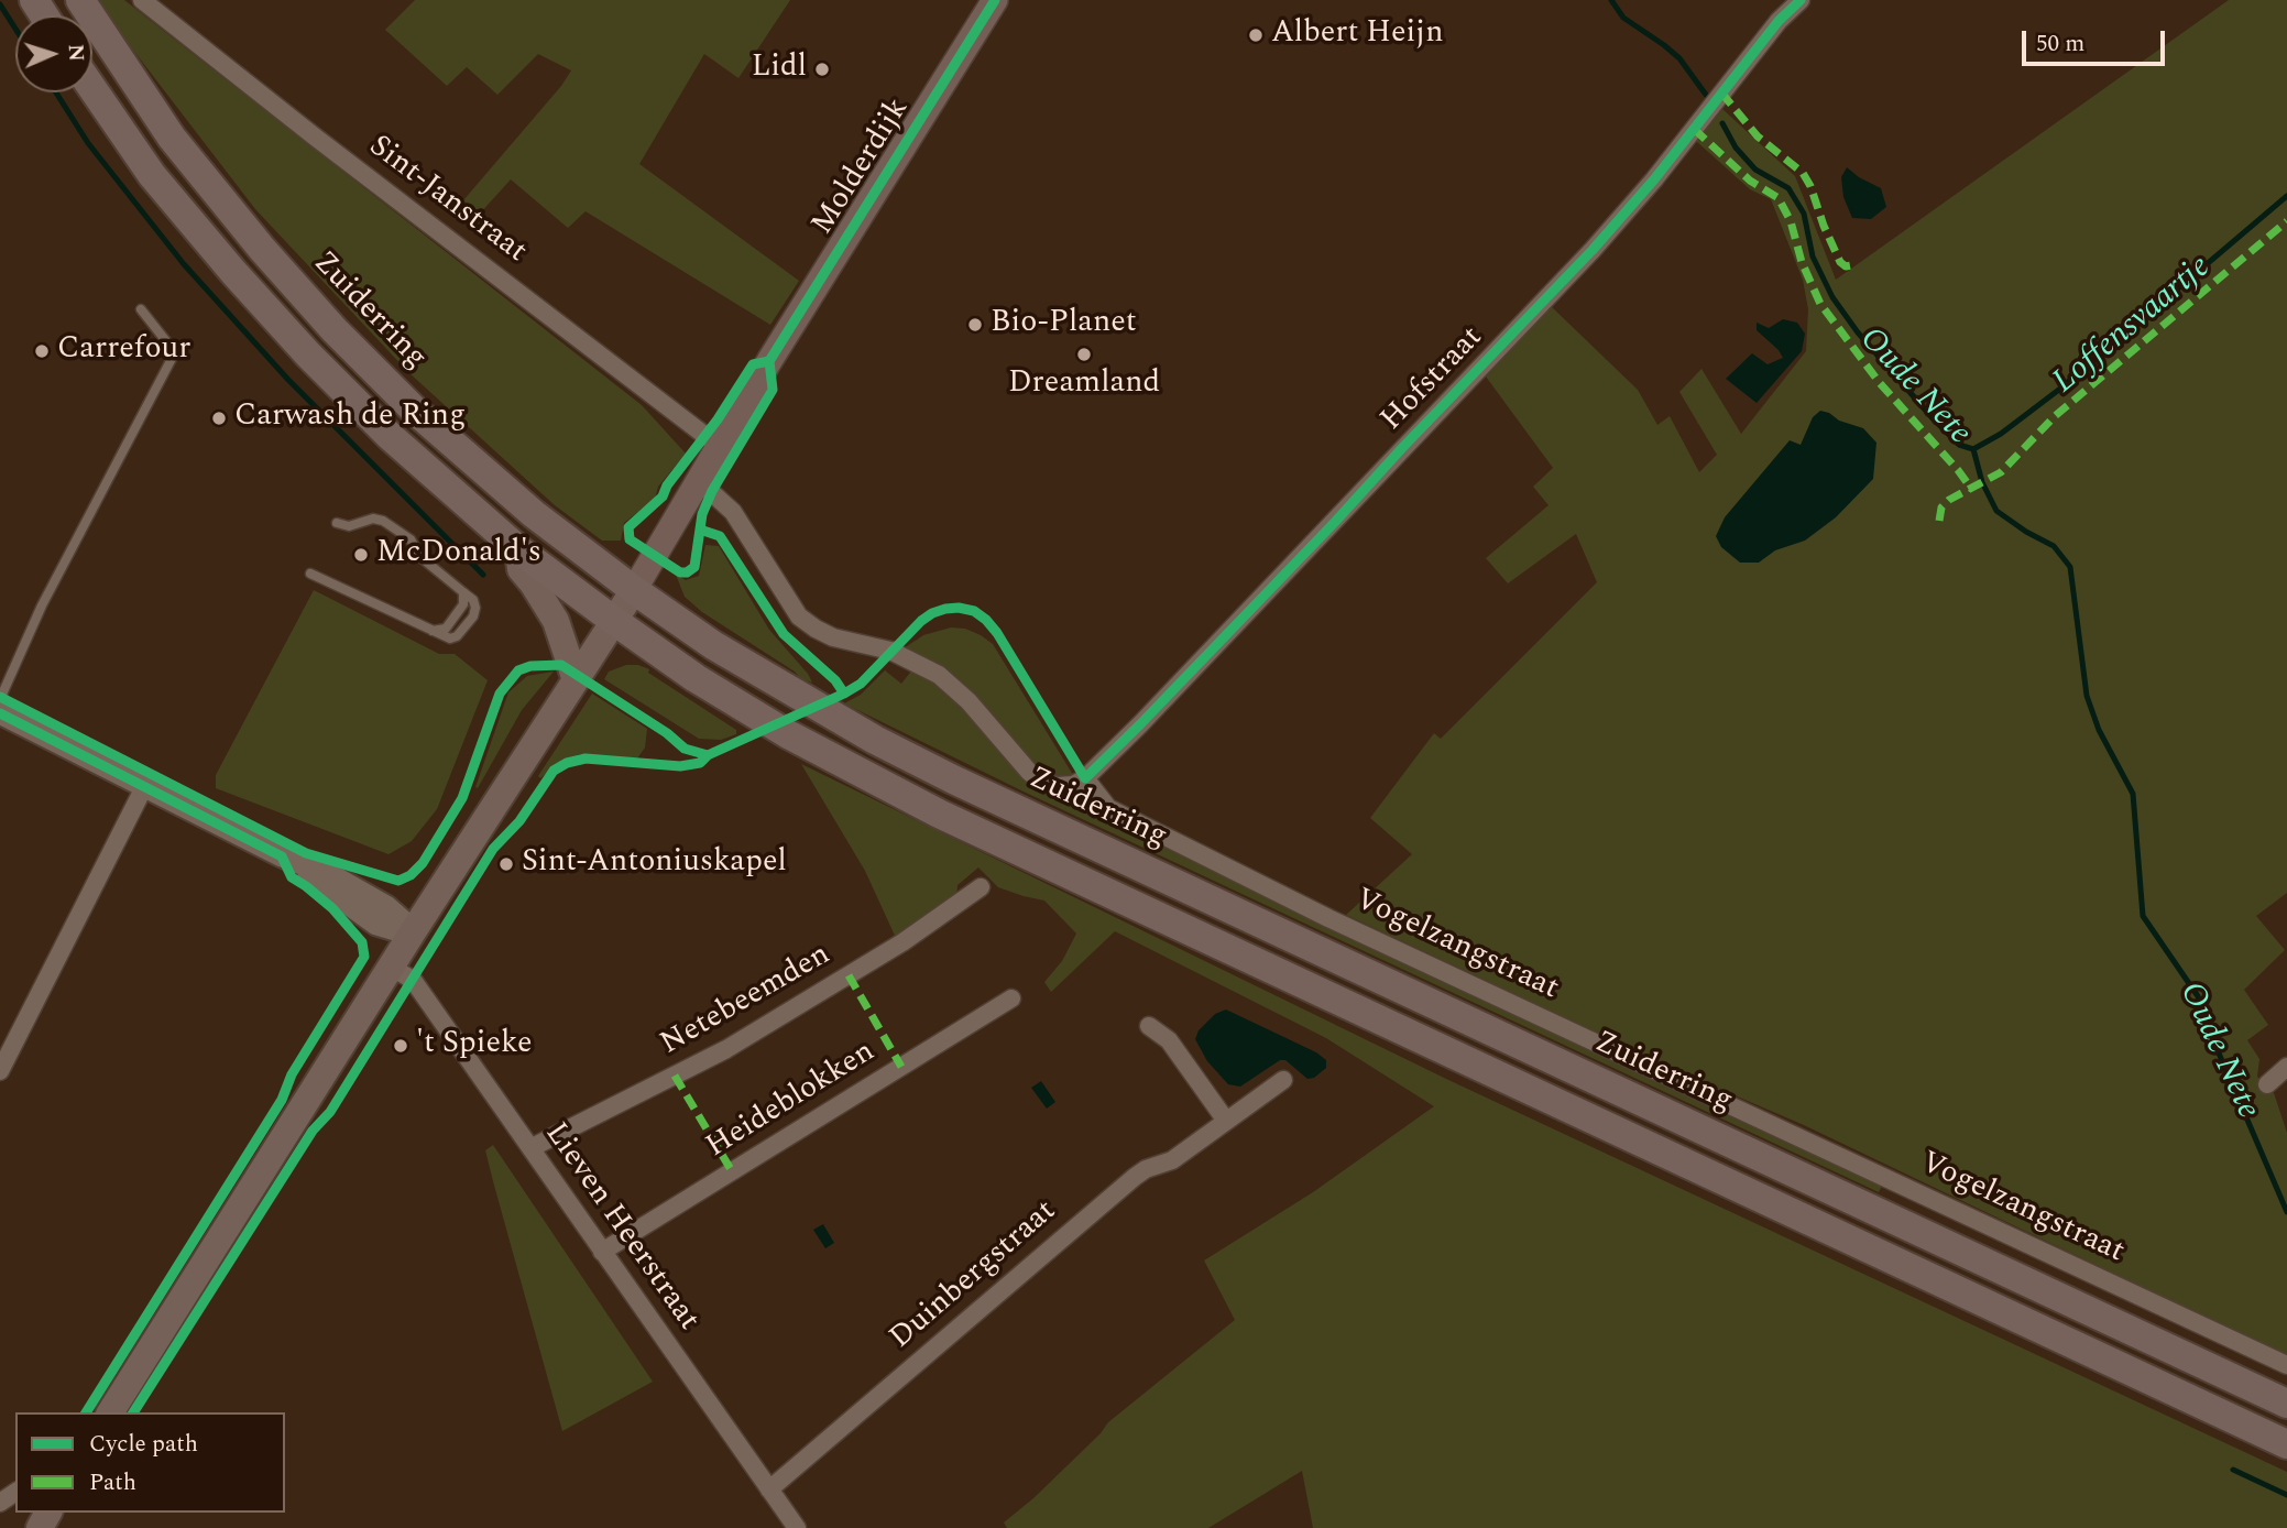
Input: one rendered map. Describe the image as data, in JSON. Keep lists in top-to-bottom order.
{
  "streets": {
    "highway": ["Zuiderring"],
    "main road": ["Molderdijk"],
    "street": [
      "Sint-Janstraat",
      "Hofstraat",
      "Vogelzangstraat",
      "Netebeemden",
      "Heideblokken",
      "Lieven Heerstraat",
      "Duinbergstraat"
    ]
  },
  "crossings": [
    ["Molderdijk", "Sint-Janstraat"],
    ["Molderdijk", "Zuiderring"],
    ["Molderdijk", "Lieven Heerstraat"],
    ["Hofstraat", "Vogelzangstraat"],
    ["Netebeemden", "Lieven Heerstraat"],
    ["Heideblokken", "Lieven Heerstraat"],
    ["Lieven Heerstraat", "Duinbergstraat"]
  ],
  "water": ["Loffensvaartje", "Oude Nete"],
  "places": [
    "Albert Heijn",
    "Lidl",
    "Bio-Planet",
    "Carrefour",
    "Dreamland",
    "Carwash de Ring",
    "McDonald's",
    "Sint-Antoniuskapel",
    "'t Spieke"
  ],
  "legend": ["Cycle path", "Path"],
  "scale_bar": "50 m",
  "north": "right"
}
